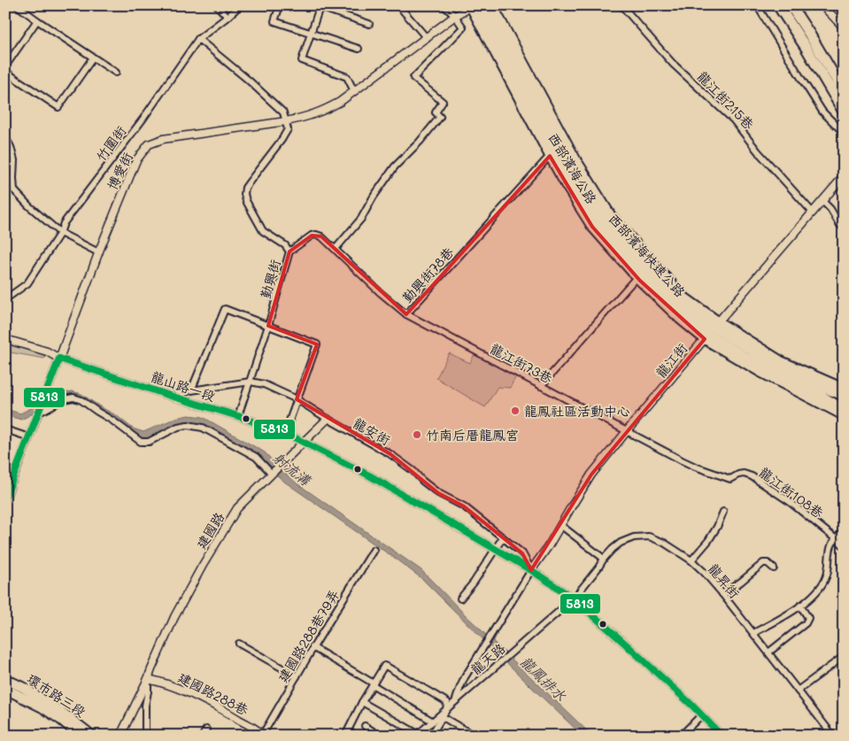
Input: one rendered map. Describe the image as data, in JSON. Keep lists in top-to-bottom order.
{
  "streets": {
    "main road": ["西部濱海公路", "西部濱海快速公路", "環市路三段"],
    "street": [
      "龍江街215巷",
      "竹圍街",
      "博愛街",
      "勤興街78巷",
      "勤興街",
      "龍江街",
      "龍江街73巷",
      "龍山路一段",
      "龍安街",
      "龍江街108巷",
      "建國路",
      "龍昇街",
      "建國路288巷79弄",
      "龍天路",
      "建國路288巷"
    ]
  },
  "crossings": [
    ["龍江街215巷", "龍江街"],
    ["西部濱海公路", "博愛街"],
    ["西部濱海公路", "西部濱海快速公路"],
    ["西部濱海公路", "勤興街78巷"],
    ["西部濱海公路", "龍江街"],
    ["博愛街", "西部濱海快速公路"],
    ["博愛街", "勤興街"],
    ["博愛街", "龍山路一段"],
    ["西部濱海快速公路", "龍江街"],
    ["勤興街78巷", "勤興街"],
    ["勤興街78巷", "龍江街73巷"],
    ["勤興街", "龍山路一段"],
    ["勤興街", "龍安街"],
    ["龍江街", "龍江街73巷"],
    ["龍江街", "龍山路一段"],
    ["龍江街", "龍安街"],
    ["龍江街", "龍江街108巷"],
    ["龍江街73巷", "龍江街108巷"],
    ["龍山路一段", "龍安街"],
    ["龍山路一段", "建國路"],
    ["龍山路一段", "龍昇街"],
    ["龍山路一段", "龍天路"],
    ["龍安街", "建國路"],
    ["建國路", "建國路288巷"],
    ["龍昇街", "龍天路"],
    ["建國路288巷79弄", "建國路288巷"]
  ],
  "water": ["射流溝", "龍鳳排水"],
  "places": ["龍鳳社區活動中心", "竹南后厝龍鳳宮"],
  "lines": ["transit line 5813"]
}
